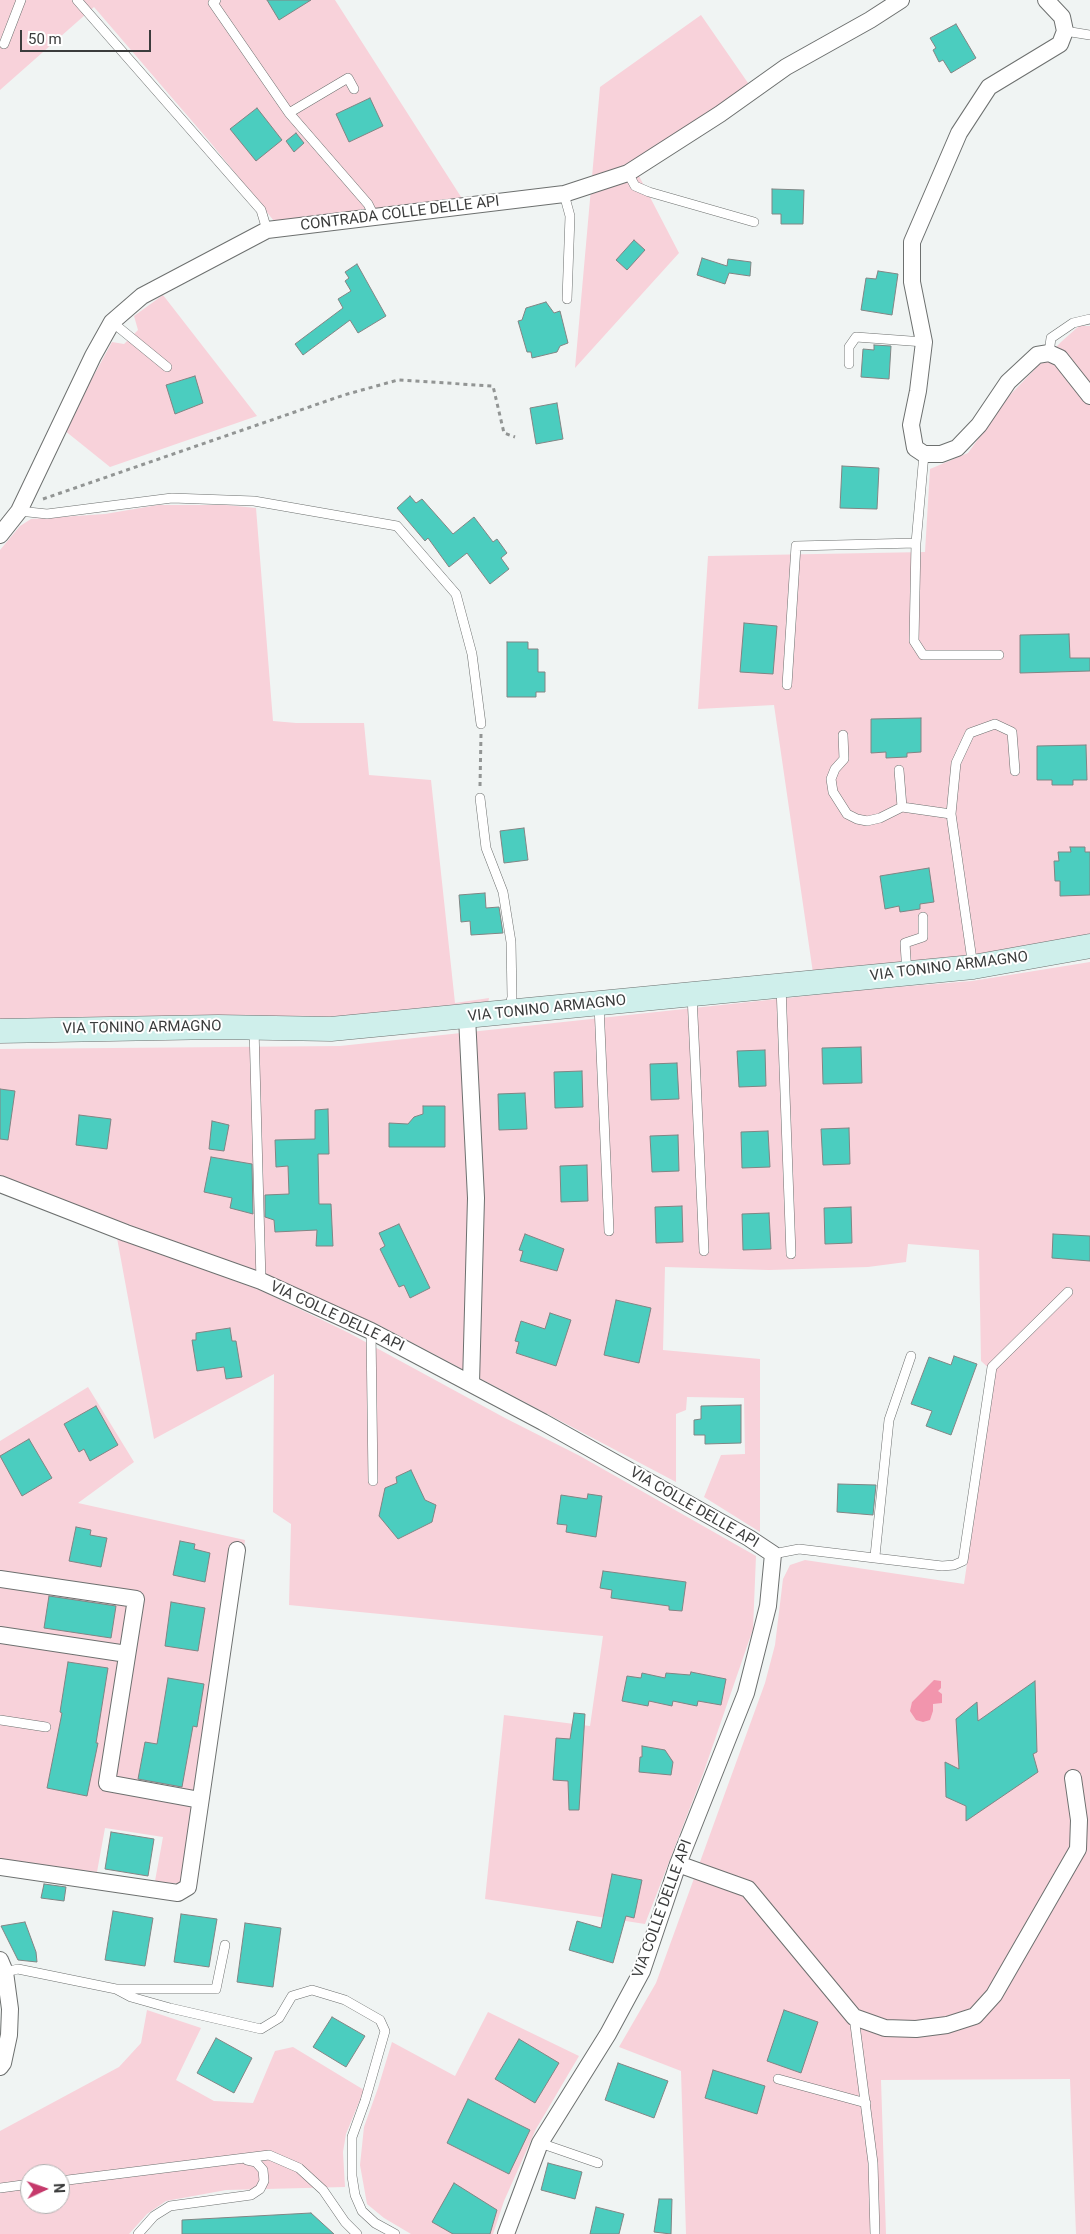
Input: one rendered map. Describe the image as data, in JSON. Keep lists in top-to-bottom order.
{
  "streets": {
    "street": ["CONTRADA COLLE DELLE API", "VIA TONINO ARMAGNO", "VIA COLLE DELLE API"]
  },
  "scale_bar": "50 m",
  "north": "right"
}
